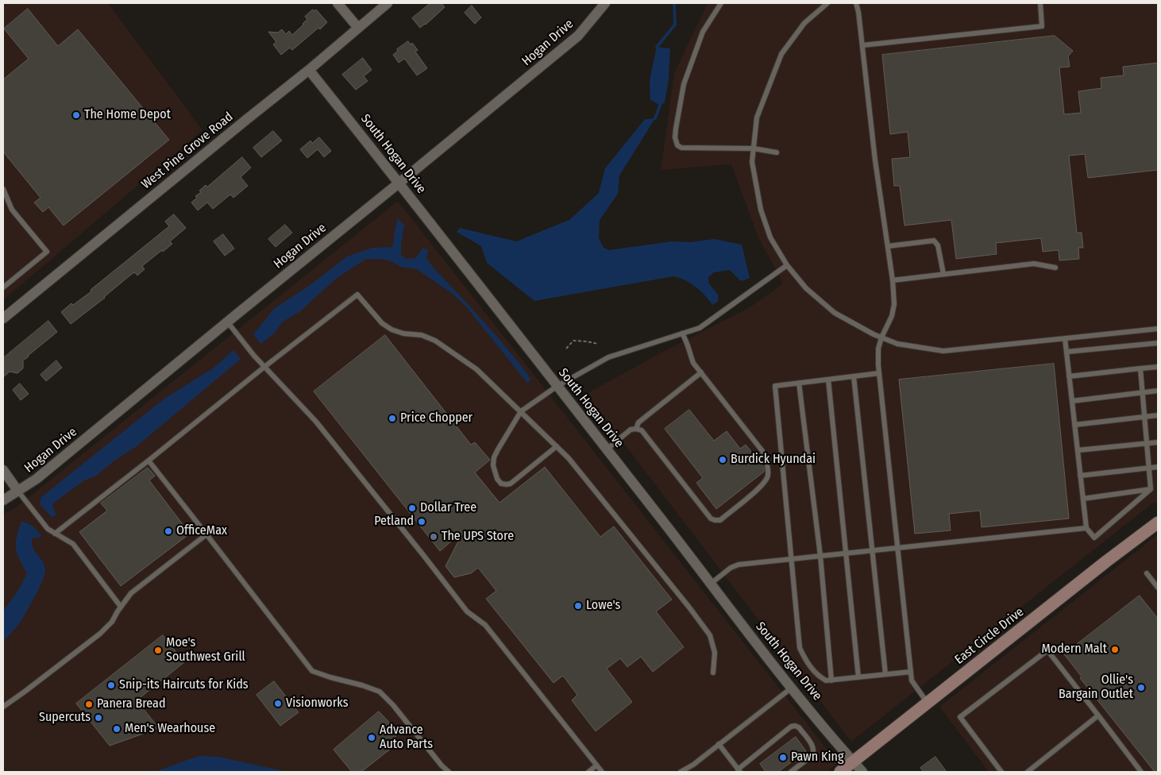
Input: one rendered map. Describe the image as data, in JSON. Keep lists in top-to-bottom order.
{
  "streets": {
    "street": [
      "Hogan Drive",
      "West Pine Grove Road",
      "South Hogan Drive",
      "East Circle Drive"
    ]
  },
  "crossings": [
    ["Hogan Drive", "South Hogan Drive"],
    ["West Pine Grove Road", "South Hogan Drive"],
    ["South Hogan Drive", "East Circle Drive"]
  ],
  "places": [
    "The Home Depot",
    "Price Chopper",
    "Burdick Hyundai",
    "Dollar Tree",
    "Petland",
    "OfficeMax",
    "The UPS Store",
    "Lowe's",
    "Modern Malt",
    "Moe's Southwest Grill",
    "Snip-its Haircuts for Kids",
    "Ollie's Bargain Outlet",
    "Visionworks",
    "Panera Bread",
    "Supercuts",
    "Men's Wearhouse",
    "Advance Auto Parts",
    "Pawn King"
  ]
}
